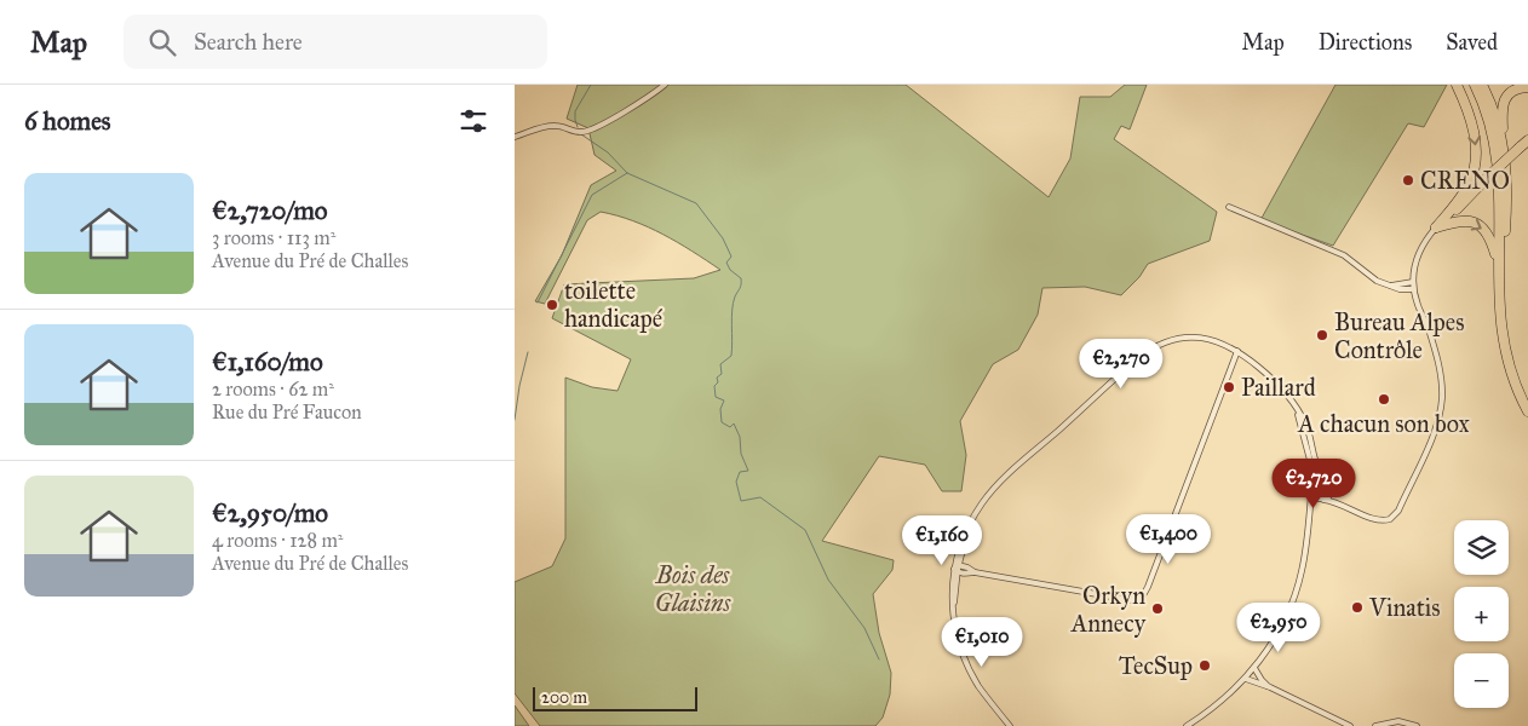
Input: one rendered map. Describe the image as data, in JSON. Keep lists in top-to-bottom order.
{
  "parks": ["Bois des Glaisins"],
  "places": [
    "CRENO",
    "toilette handicapé",
    "Bureau Alpes Contrôle",
    "Paillard",
    "A chacun son box",
    "Vinatis",
    "Orkyn Annecy",
    "TecSup"
  ],
  "scale_bar": "200 m",
  "page": {
    "header": "Map",
    "search": "Search here",
    "nav": ["Map", "Directions", "Saved"],
    "heading": "6 homes",
    "list": [
      {
        "name": "€2,720/mo",
        "note": "3 rooms · 113 m² · Avenue du Pré de Challes"
      },
      {
        "name": "€1,160/mo",
        "note": "2 rooms · 62 m² · Rue du Pré Faucon"
      },
      {
        "name": "€2,950/mo",
        "note": "4 rooms · 128 m² · Avenue du Pré de Challes"
      }
    ],
    "price": [
      "€2,270",
      "€2,720",
      "€1,400",
      "€1,160",
      "€2,950",
      "€1,010"
    ],
    "map_buttons": ["+", "−"],
    "scale": "200 m"
  }
}
